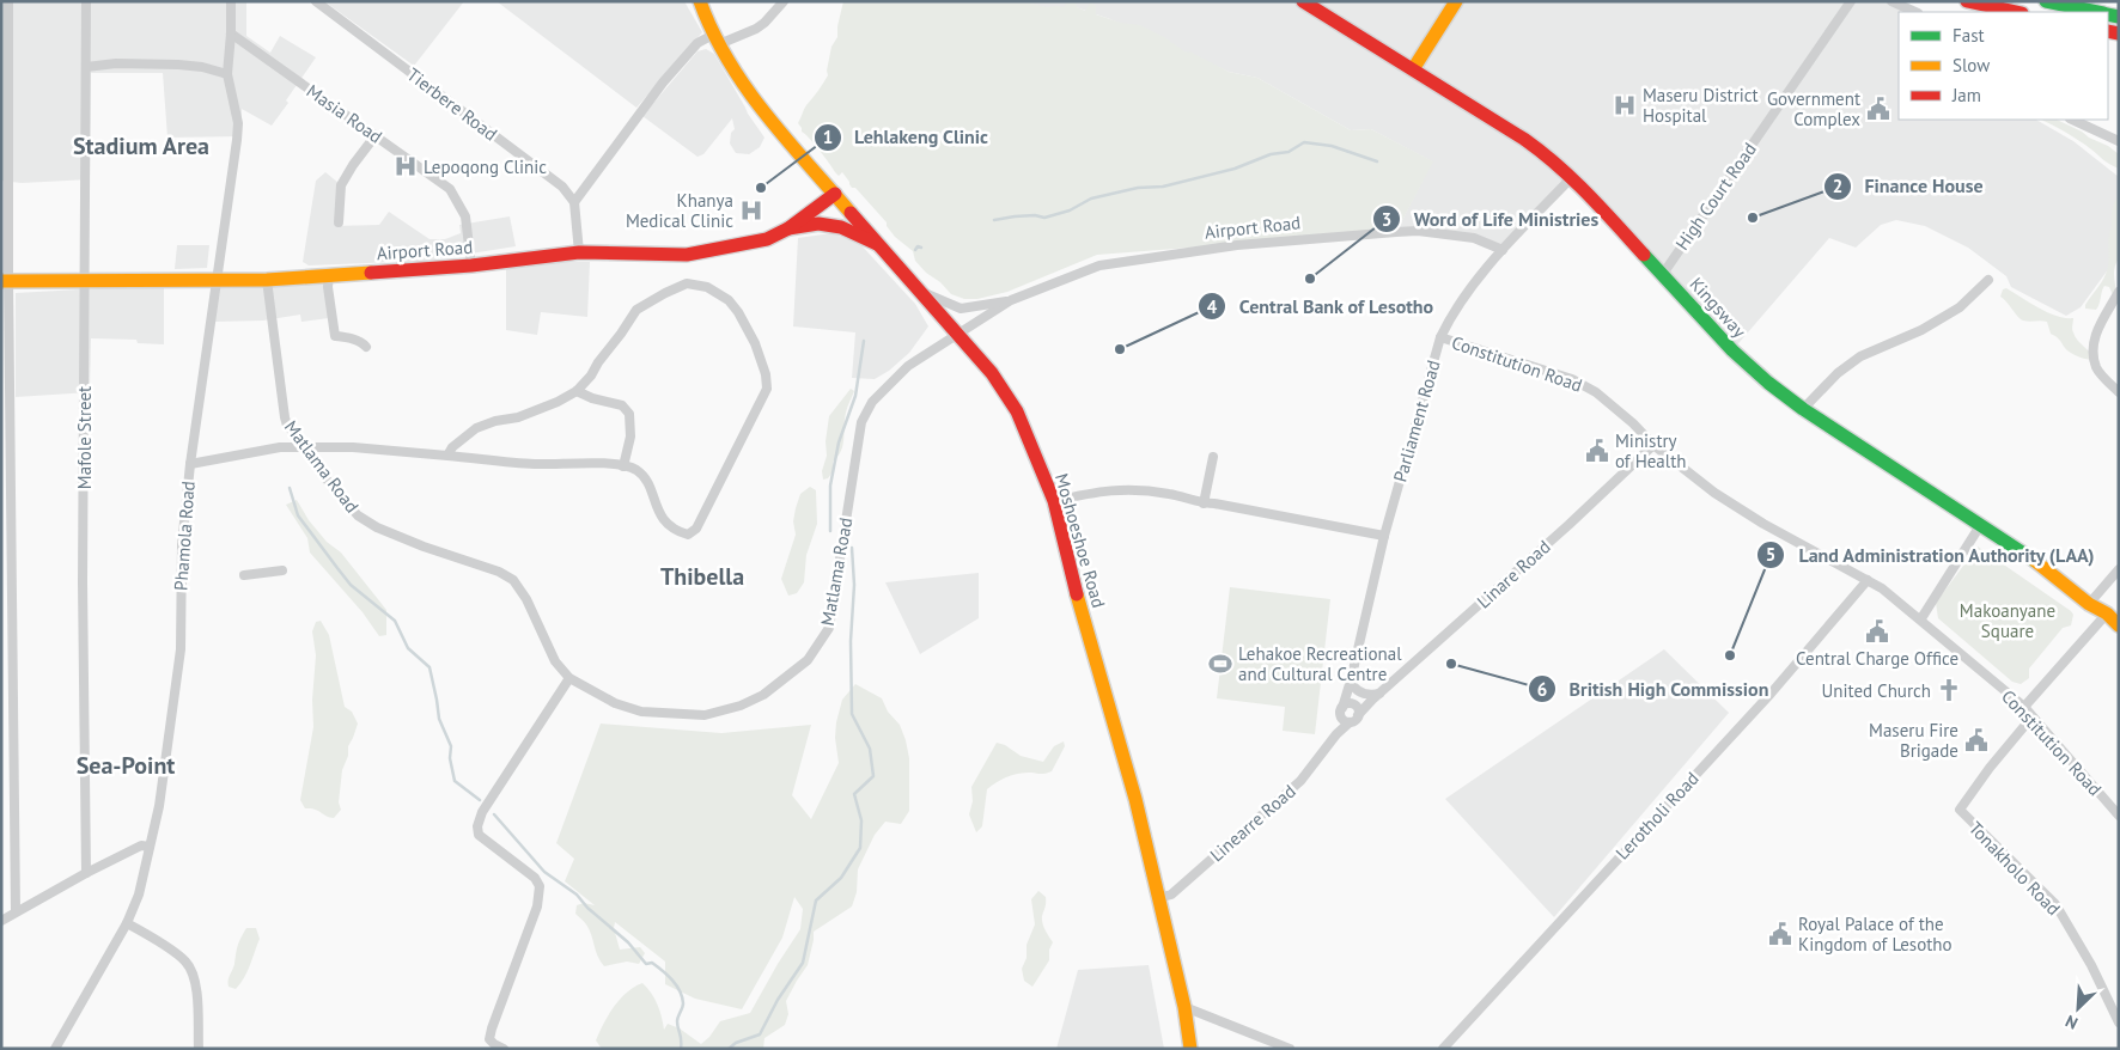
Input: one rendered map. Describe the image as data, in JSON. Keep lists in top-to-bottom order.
{
  "streets": {
    "main road": ["Airport Road", "Kingsway", "Moshoeshoe Road"],
    "street": [
      "Tierbere Road",
      "Masia Road",
      "High Court Road",
      "Constitution Road",
      "Parliament Road",
      "Mafole Street",
      "Matlama Road",
      "Phamola Road",
      "Linare Road",
      "Lerotholi Road",
      "Linearre Road",
      "Tonakholo Road"
    ]
  },
  "crossings": [
    ["Masia Road", "Airport Road"],
    ["Masia Road", "Phamola Road"],
    ["High Court Road", "Kingsway"],
    ["Airport Road", "Parliament Road"],
    ["Airport Road", "Mafole Street"],
    ["Airport Road", "Matlama Road"],
    ["Airport Road", "Phamola Road"],
    ["Airport Road", "Moshoeshoe Road"],
    ["Kingsway", "Parliament Road"],
    ["Constitution Road", "Parliament Road"],
    ["Constitution Road", "Linare Road"],
    ["Constitution Road", "Lerotholi Road"],
    ["Constitution Road", "Tonakholo Road"],
    ["Parliament Road", "Linare Road"],
    ["Parliament Road", "Linearre Road"],
    ["Matlama Road", "Moshoeshoe Road"],
    ["Moshoeshoe Road", "Linearre Road"],
    ["Linare Road", "Linearre Road"]
  ],
  "districts": ["Stadium Area", "Thibella", "Sea-Point"],
  "parks": ["Makoanyane Square"],
  "places": {
    "hospital": ["Maseru District Hospital", "Lepoqong Clinic", "Khanya Medical Clinic"],
    "public building": [
      "Government Complex",
      "Ministry of Health",
      "Central Charge Office",
      "Maseru Fire Brigade",
      "Royal Palace of the Kingdom of Lesotho"
    ],
    "other": [
      "Lehlakeng Clinic",
      "Finance House",
      "Word of Life Ministries",
      "Central Bank of Lesotho",
      "Land Administration Authority (LAA)",
      "British High Commission"
    ],
    "sports": ["Lehakoe Recreational and Cultural Centre"],
    "church": ["United Church"]
  },
  "legend": ["Fast", "Slow", "Jam"],
  "north": "bottom left"
}
